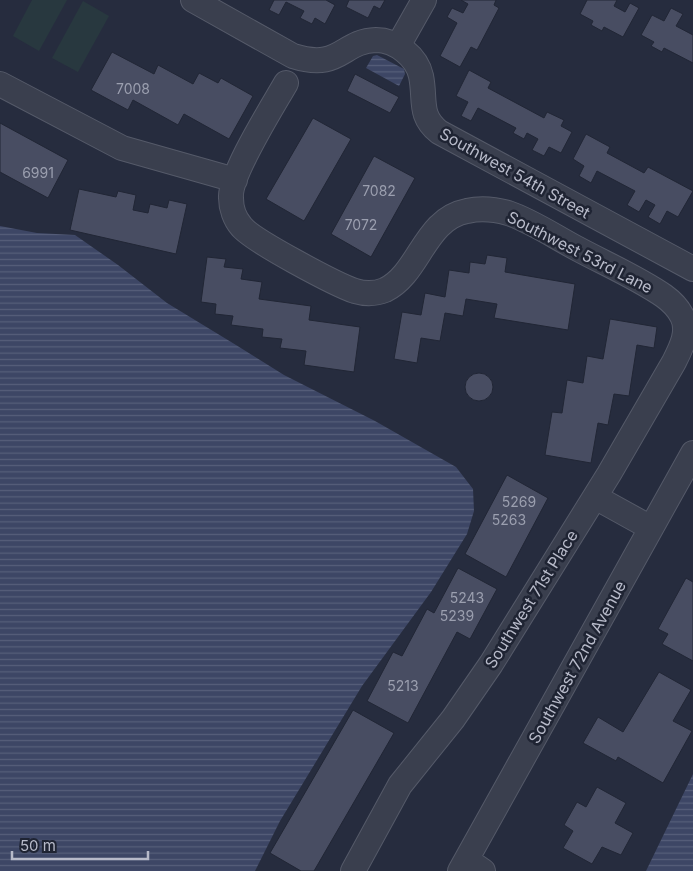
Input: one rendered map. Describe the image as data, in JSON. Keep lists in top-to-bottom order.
{
  "streets": {
    "street": [
      "Southwest 54th Street",
      "Southwest 53rd Lane",
      "Southwest 71st Place",
      "Southwest 72nd Avenue"
    ]
  },
  "crossings": [
    ["Southwest 53rd Lane", "Southwest 71st Place"]
  ],
  "house_numbers": [
    "7008",
    "6991",
    "7082",
    "7072",
    "5269",
    "5263",
    "5243",
    "5239",
    "5213"
  ],
  "scale_bar": "50 m"
}
